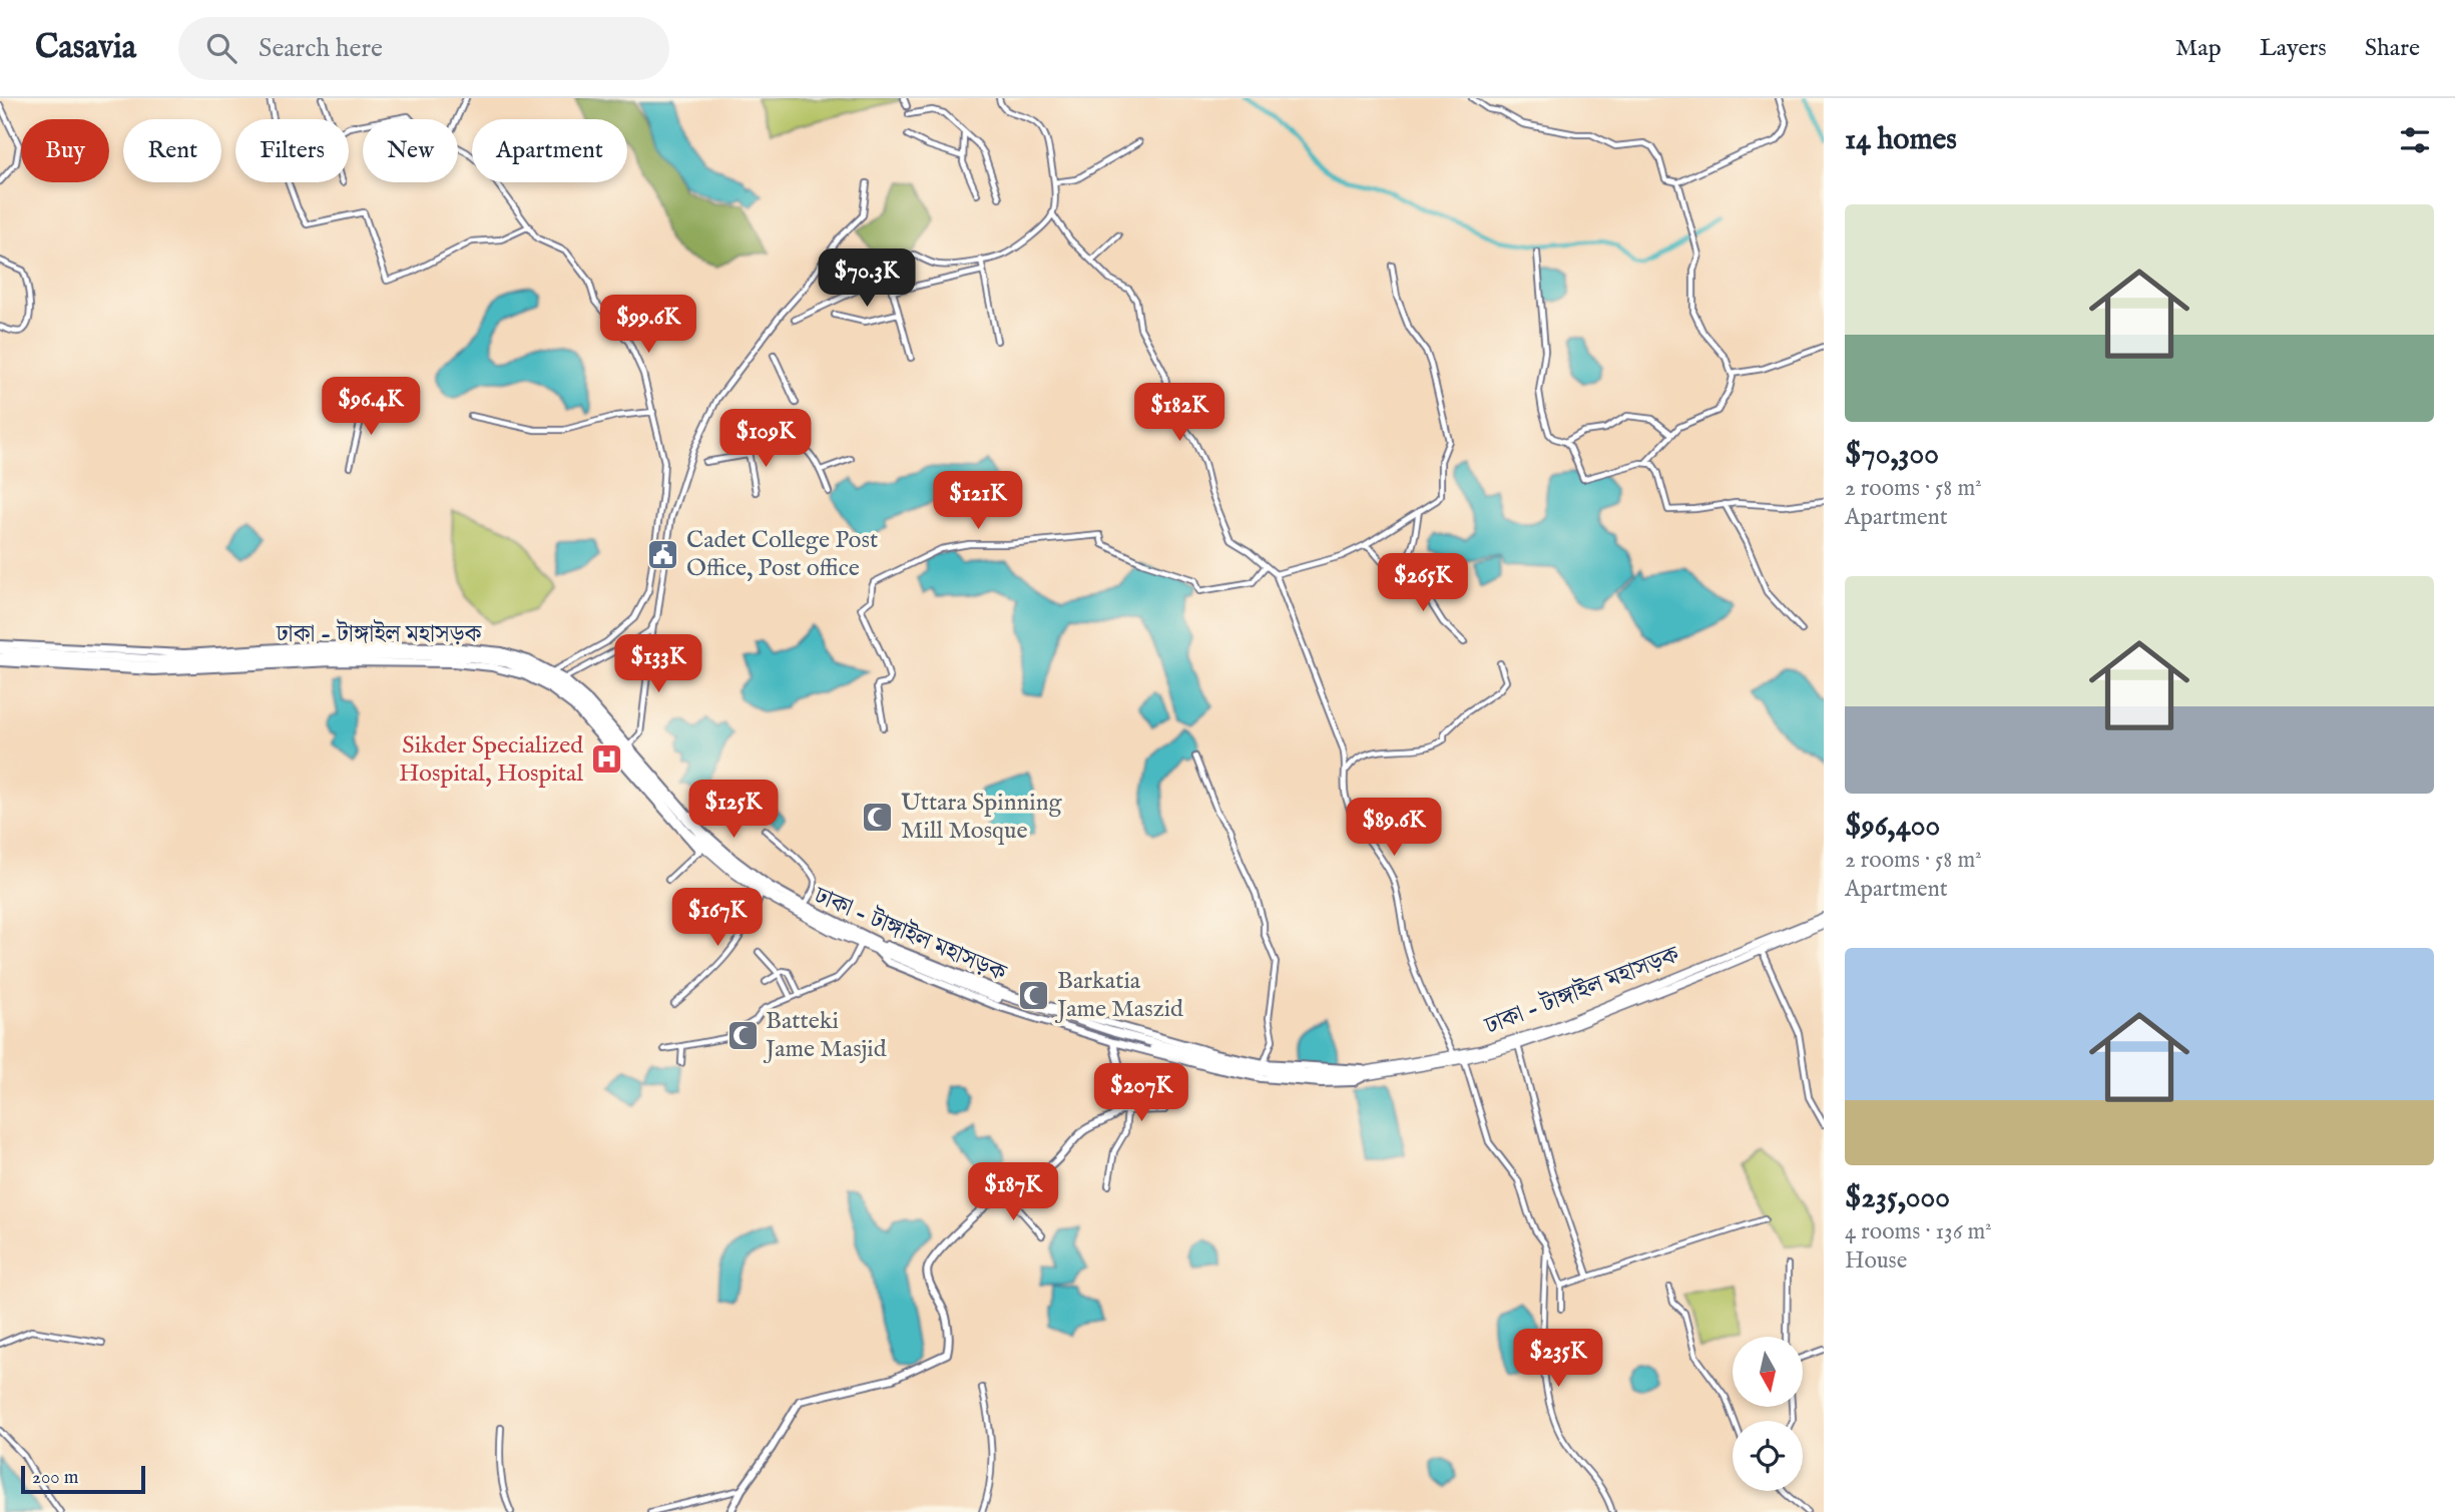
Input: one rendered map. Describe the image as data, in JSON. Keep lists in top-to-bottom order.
{
  "streets": {
    "highway": ["ঢাকা - টাঙ্গাইল মহাসড়ক"]
  },
  "places": {
    "public building": ["Cadet College Post Office, Post office"],
    "hospital": ["Sikder Specialized Hospital, Hospital"],
    "mosque": ["Uttara Spinning Mill Mosque", "Barkatia Jame Maszid", "Batteki Jame Masjid"]
  },
  "scale_bar": "200 m",
  "north": "bottom",
  "page": {
    "header": "Casavia",
    "search": "Search here",
    "nav": ["Map", "Layers", "Share"],
    "heading": "14 homes",
    "chip": [
      "Buy",
      "Rent",
      "Filters",
      "New",
      "Apartment"
    ],
    "list": [
      {
        "name": "$70,300",
        "note": "2 rooms · 58 m² · Apartment"
      },
      {
        "name": "$96,400",
        "note": "2 rooms · 58 m² · Apartment"
      },
      {
        "name": "$235,000",
        "note": "4 rooms · 136 m² · House"
      }
    ],
    "price": [
      "$70.3K",
      "$99.6K",
      "$96.4K",
      "$182K",
      "$109K",
      "$121K",
      "$265K",
      "$133K",
      "$125K",
      "$89.6K",
      "$167K",
      "$207K",
      "$187K",
      "$235K"
    ],
    "scale": "200 m"
  }
}
